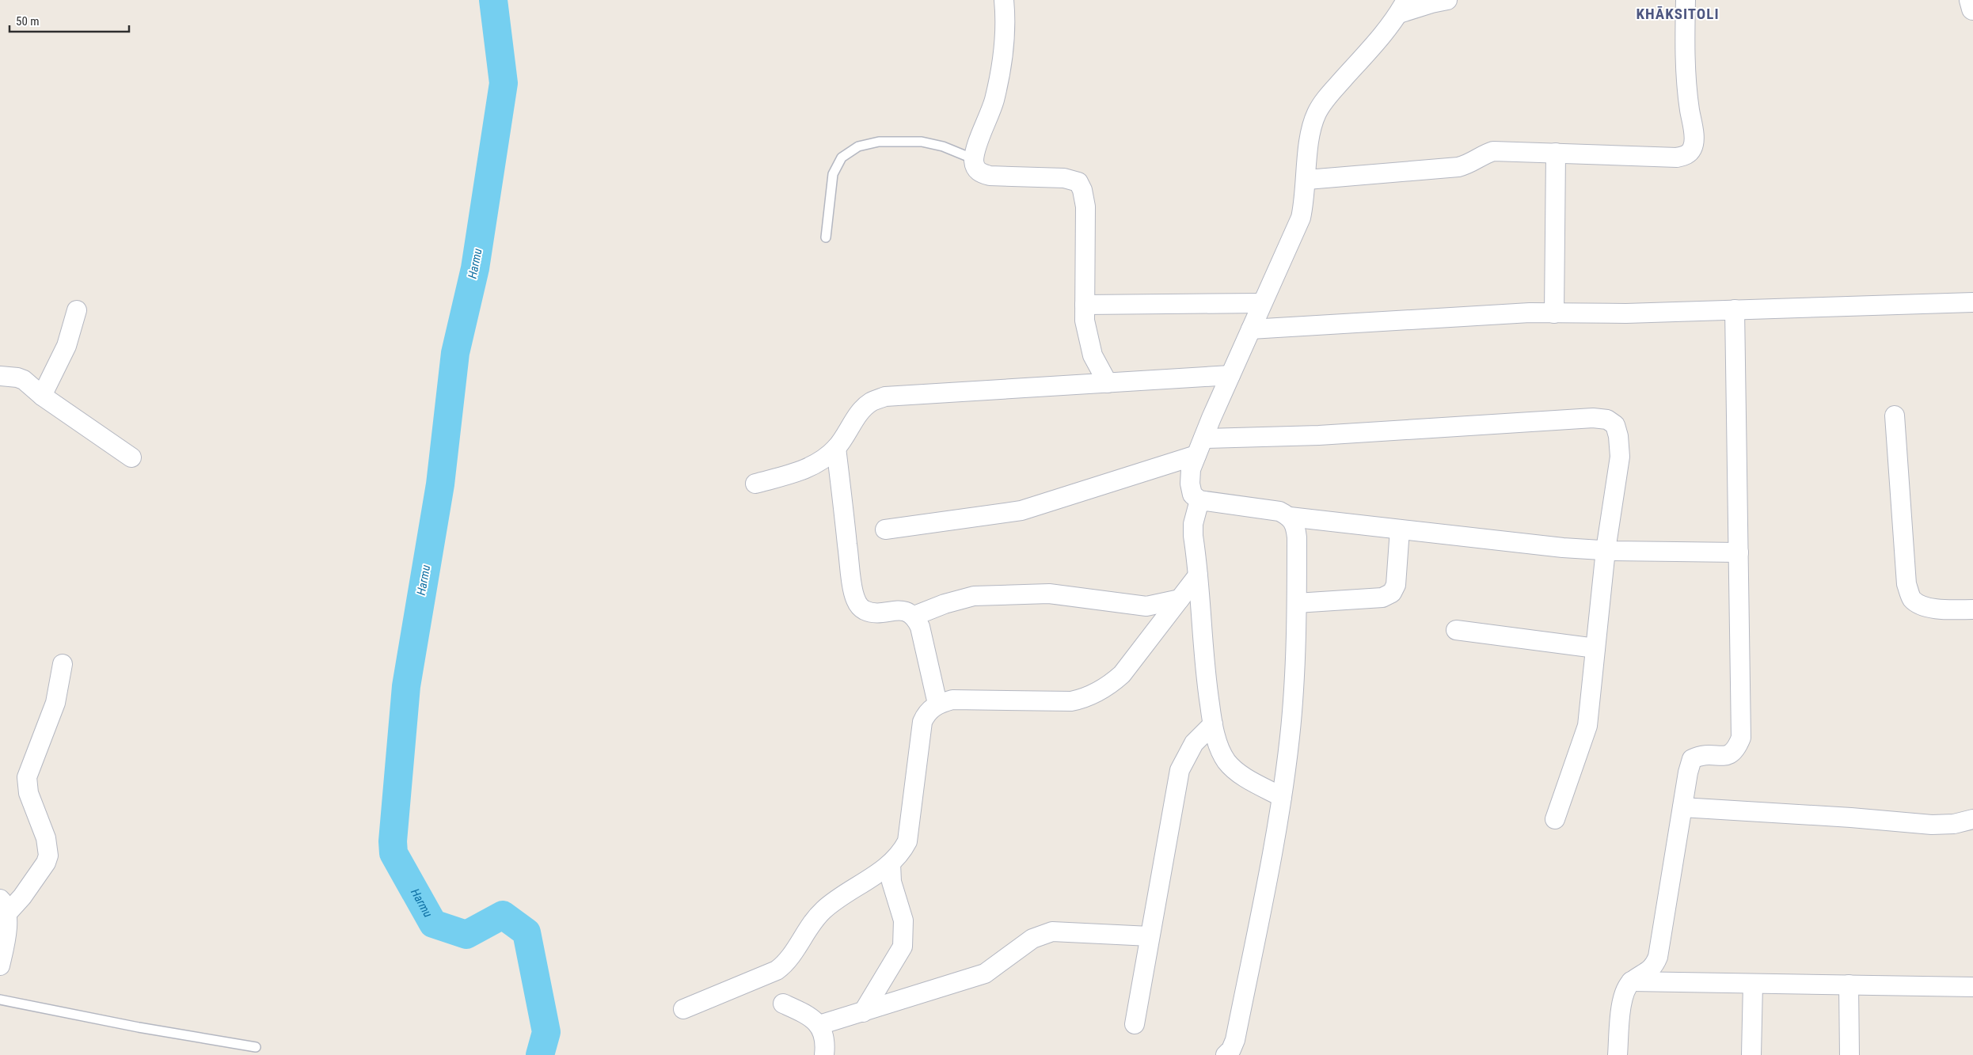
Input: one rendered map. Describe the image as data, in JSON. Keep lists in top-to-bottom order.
{
  "districts": ["KHĀKSITOLI"],
  "water": ["Harmu"],
  "scale_bar": "50 m"
}
